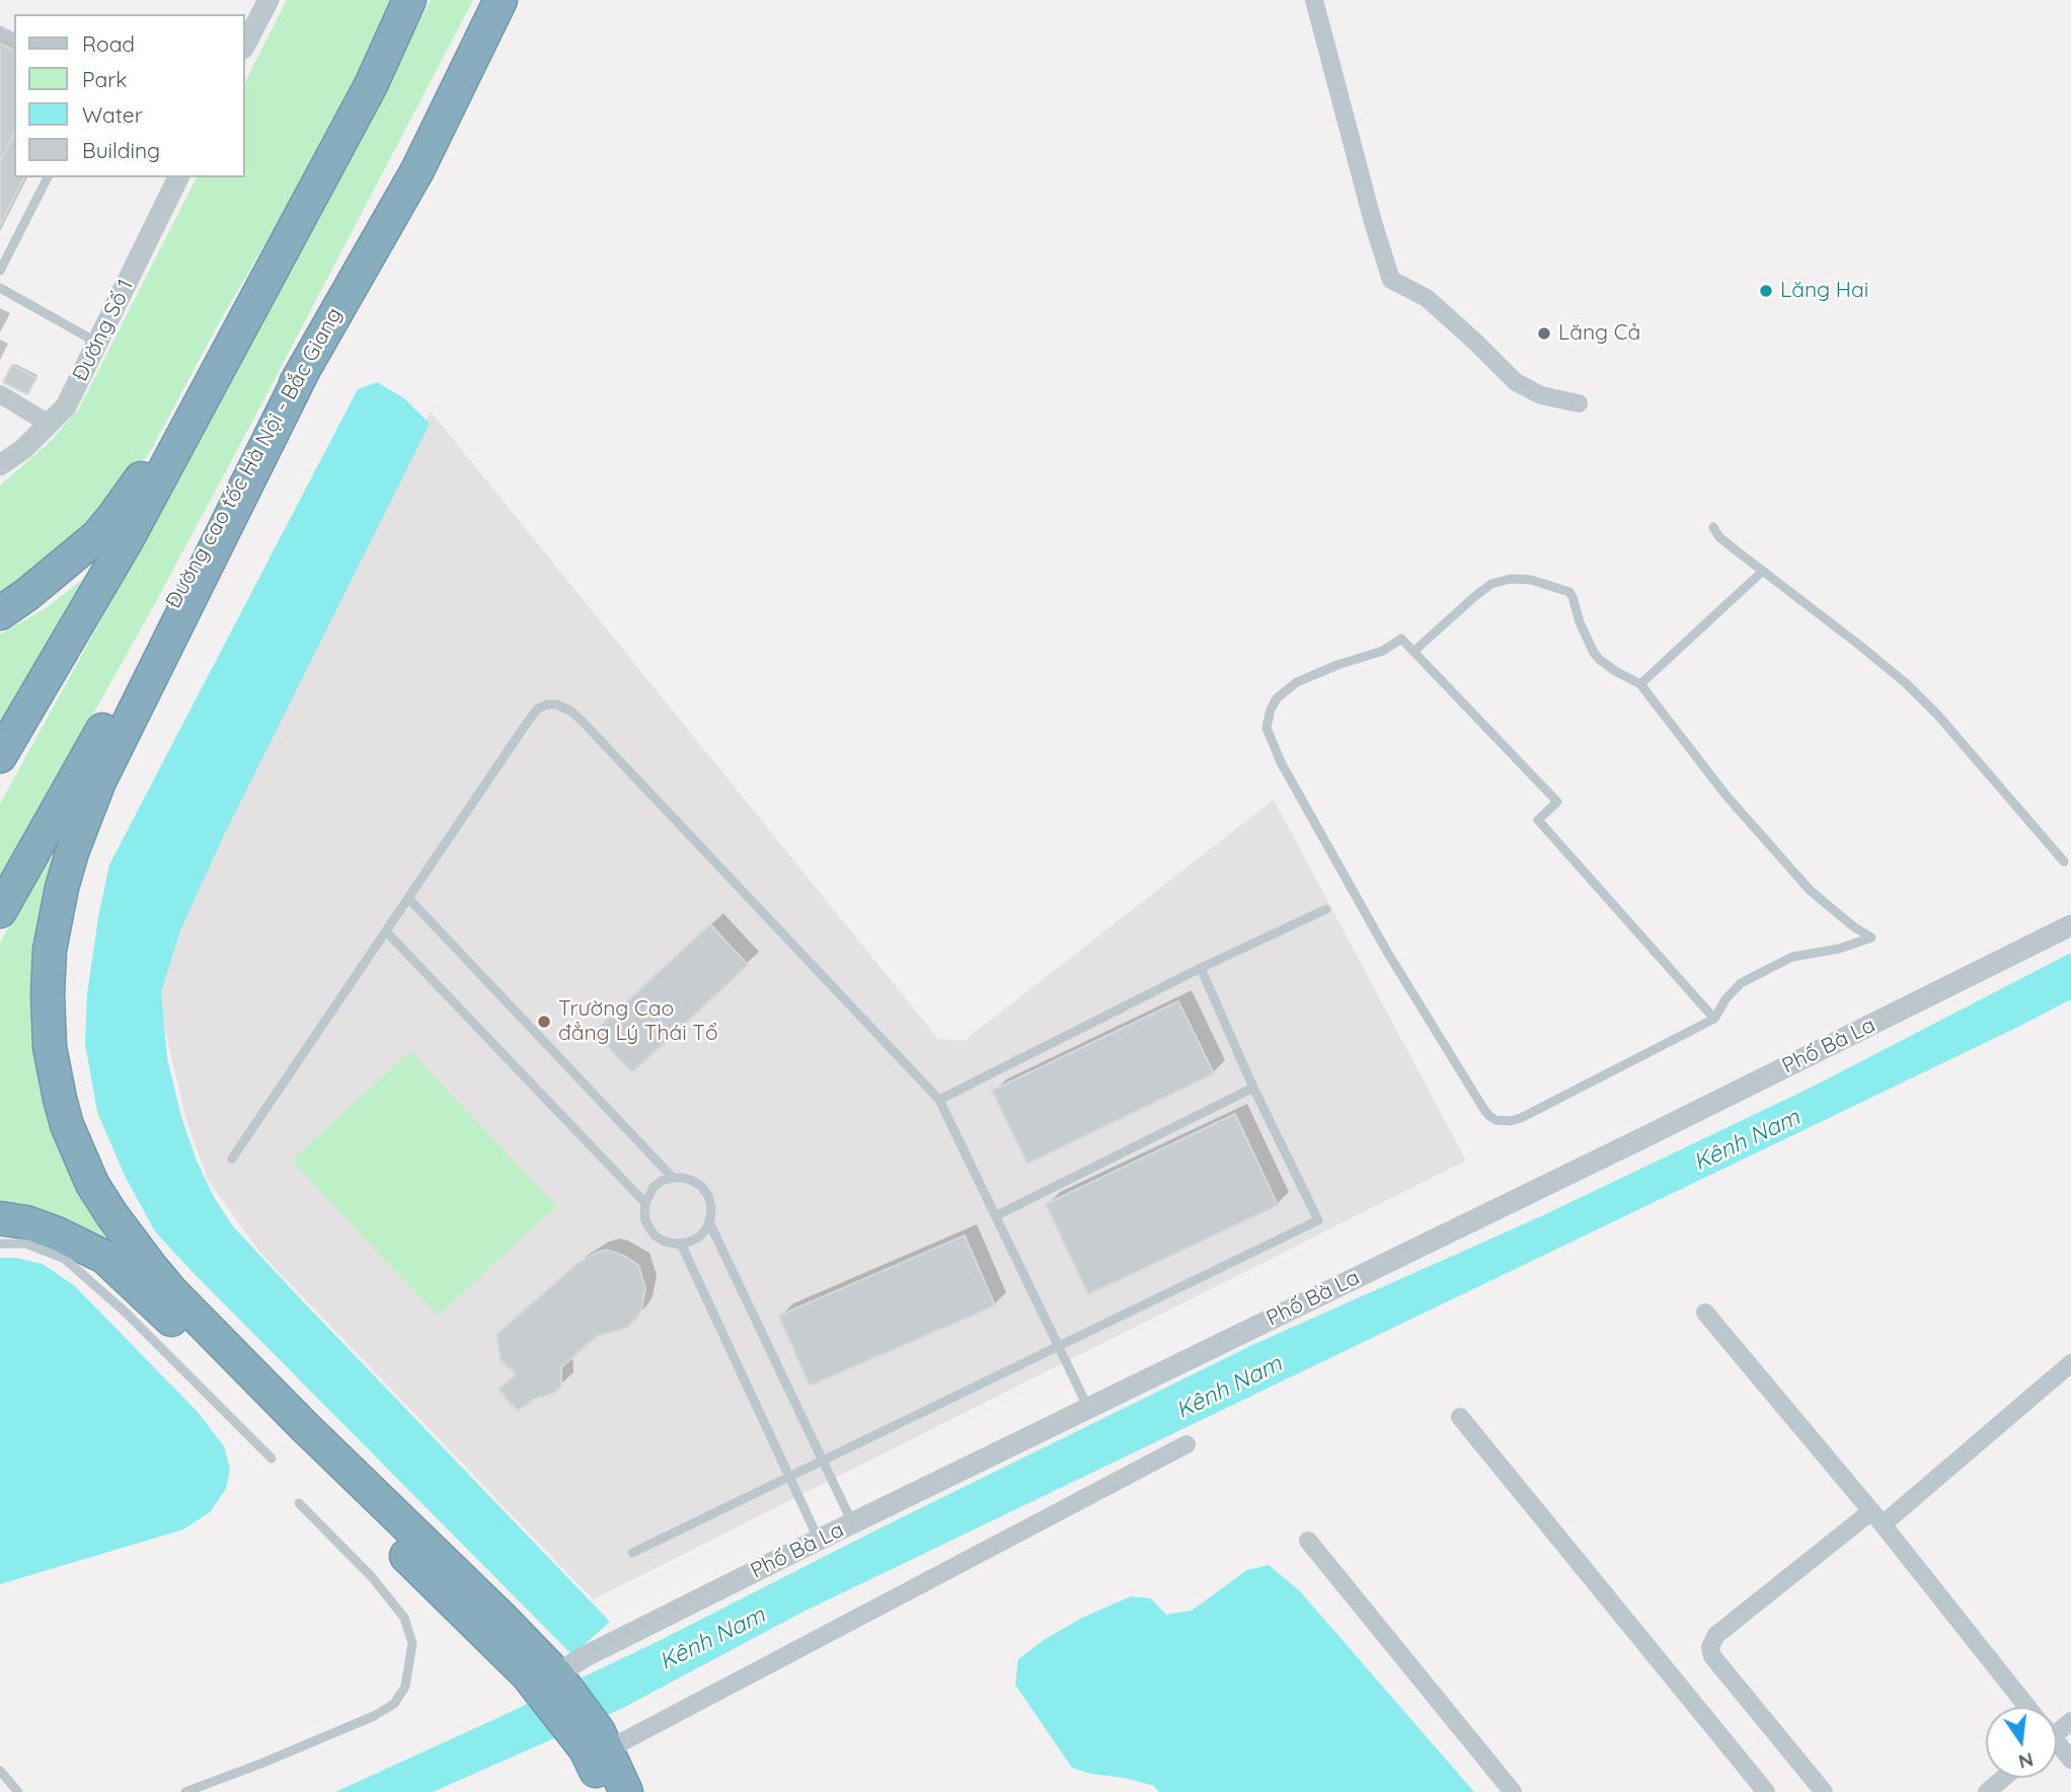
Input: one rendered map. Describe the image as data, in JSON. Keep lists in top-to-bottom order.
{
  "streets": {
    "highway": ["Đường cao tốc Hà Nội - Bắc Giang"],
    "street": ["Đường Số 1", "Phố Bà La"]
  },
  "water": ["Kênh Nam"],
  "places": ["Lăng Hai", "Lăng Cả", "Trường Cao đẳng Lý Thái Tổ"],
  "legend": [
    "Road",
    "Park",
    "Water",
    "Building"
  ],
  "north": "bottom"
}
